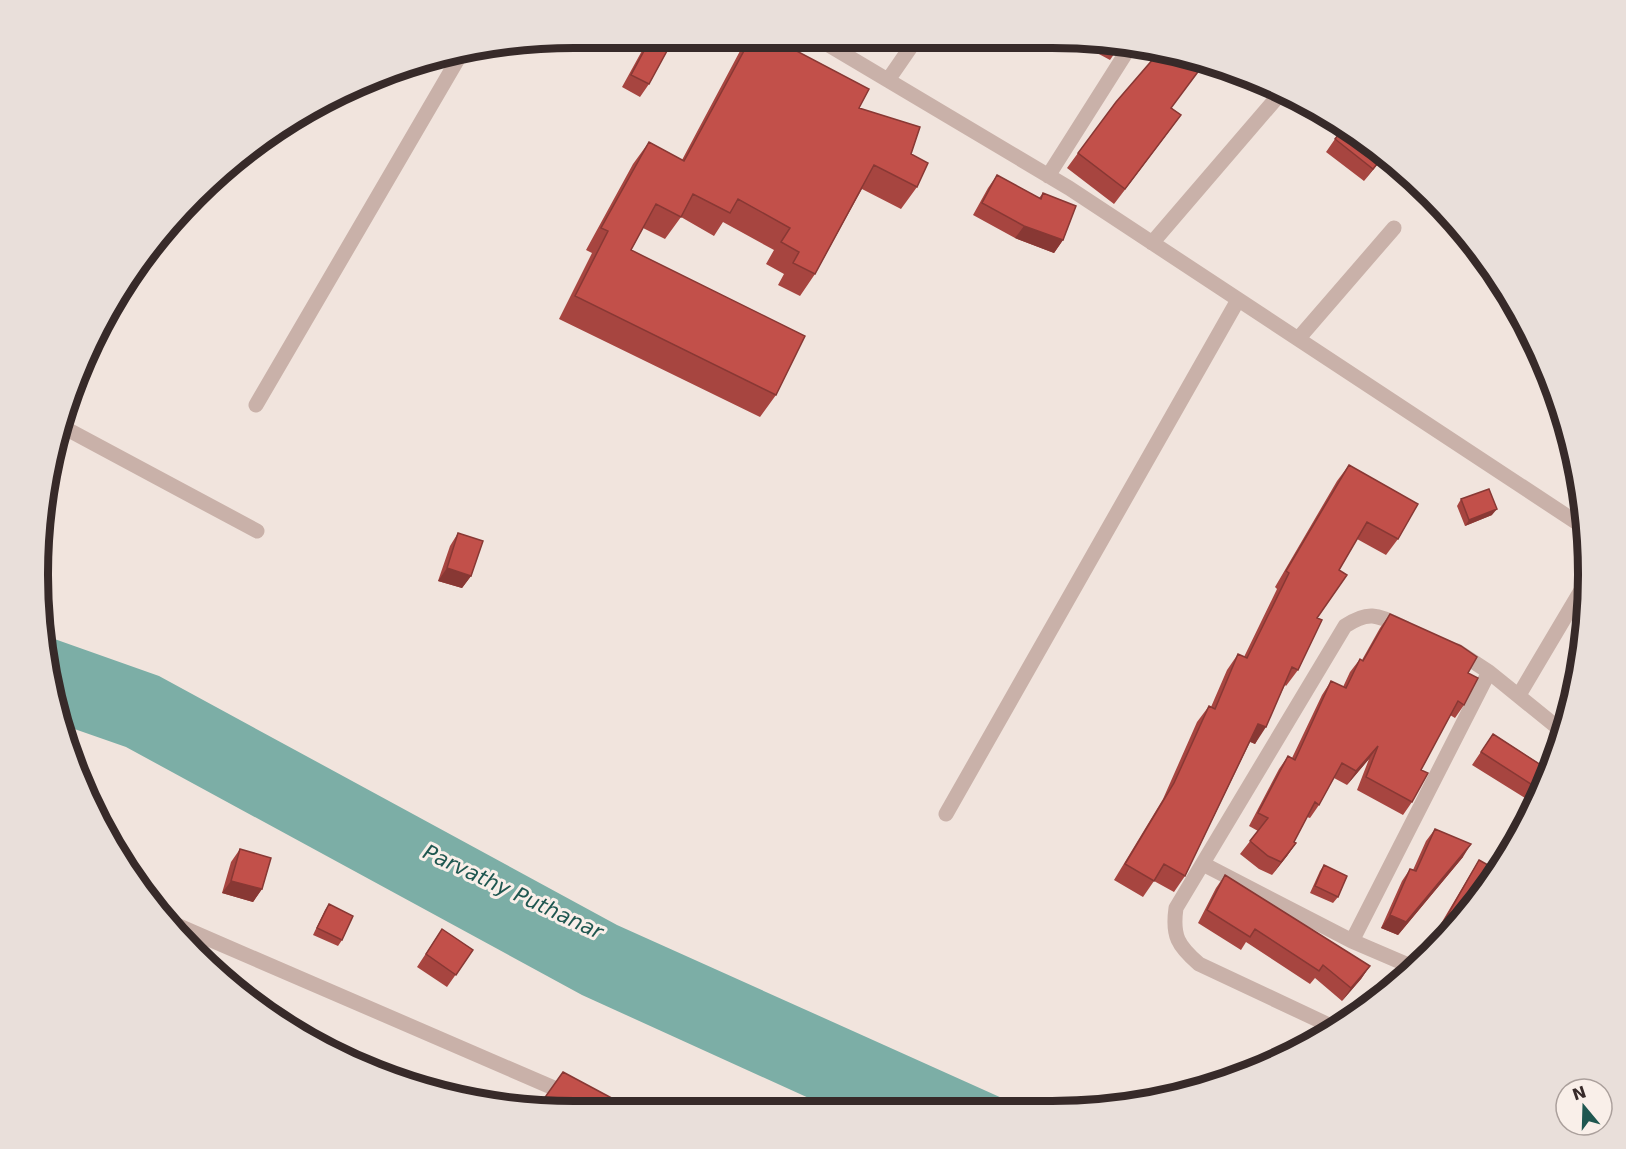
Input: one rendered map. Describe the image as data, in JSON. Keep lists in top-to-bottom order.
{
  "water": ["Parvathy Puthanar"],
  "north": "top"
}
